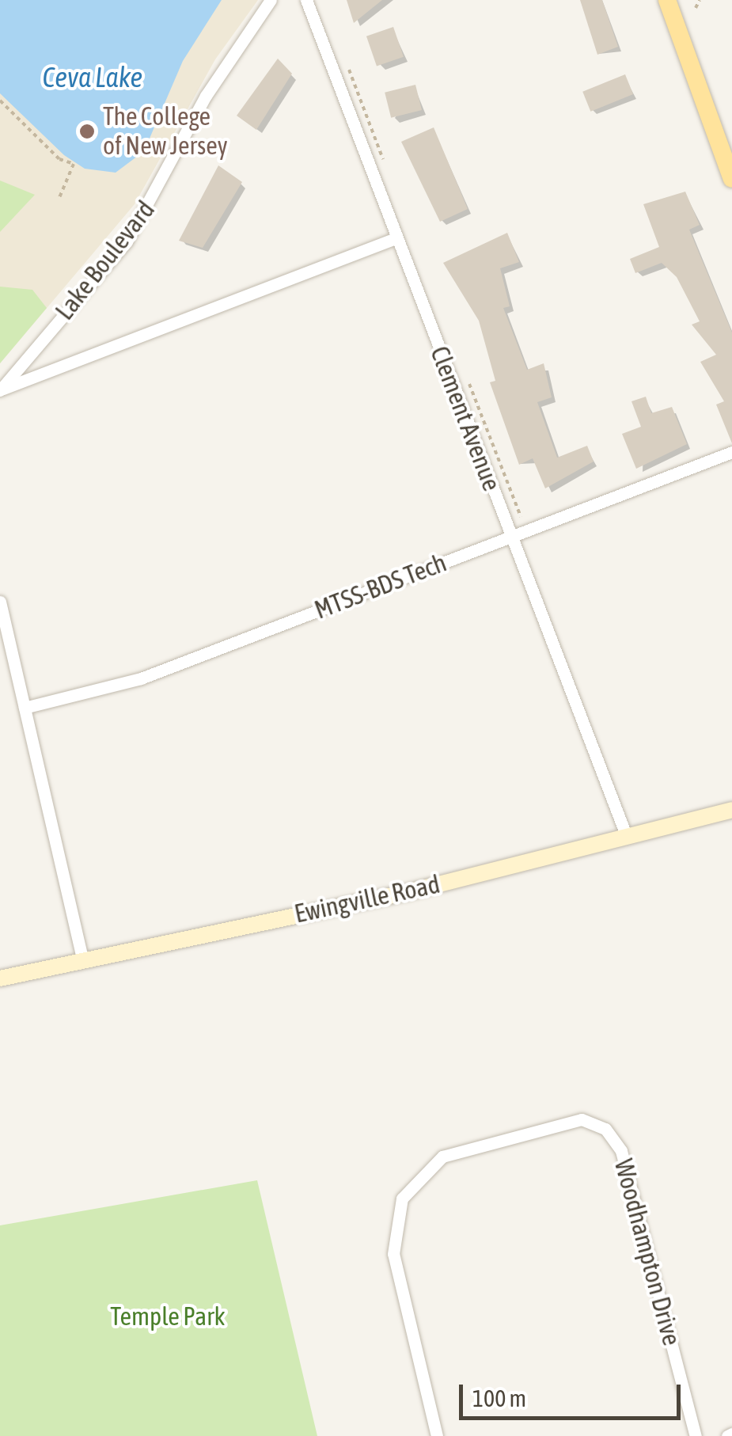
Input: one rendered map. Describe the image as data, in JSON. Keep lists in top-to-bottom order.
{
  "streets": {
    "main road": ["Ewingville Road"],
    "street": [
      "Lake Boulevard",
      "Clement Avenue",
      "MTSS-BDS Tech",
      "Woodhampton Drive"
    ]
  },
  "crossings": [
    ["Clement Avenue", "MTSS-BDS Tech"],
    ["Clement Avenue", "Ewingville Road"]
  ],
  "water": ["Ceva Lake"],
  "parks": ["Temple Park"],
  "places": ["The College of New Jersey"],
  "scale_bar": "100 m"
}
